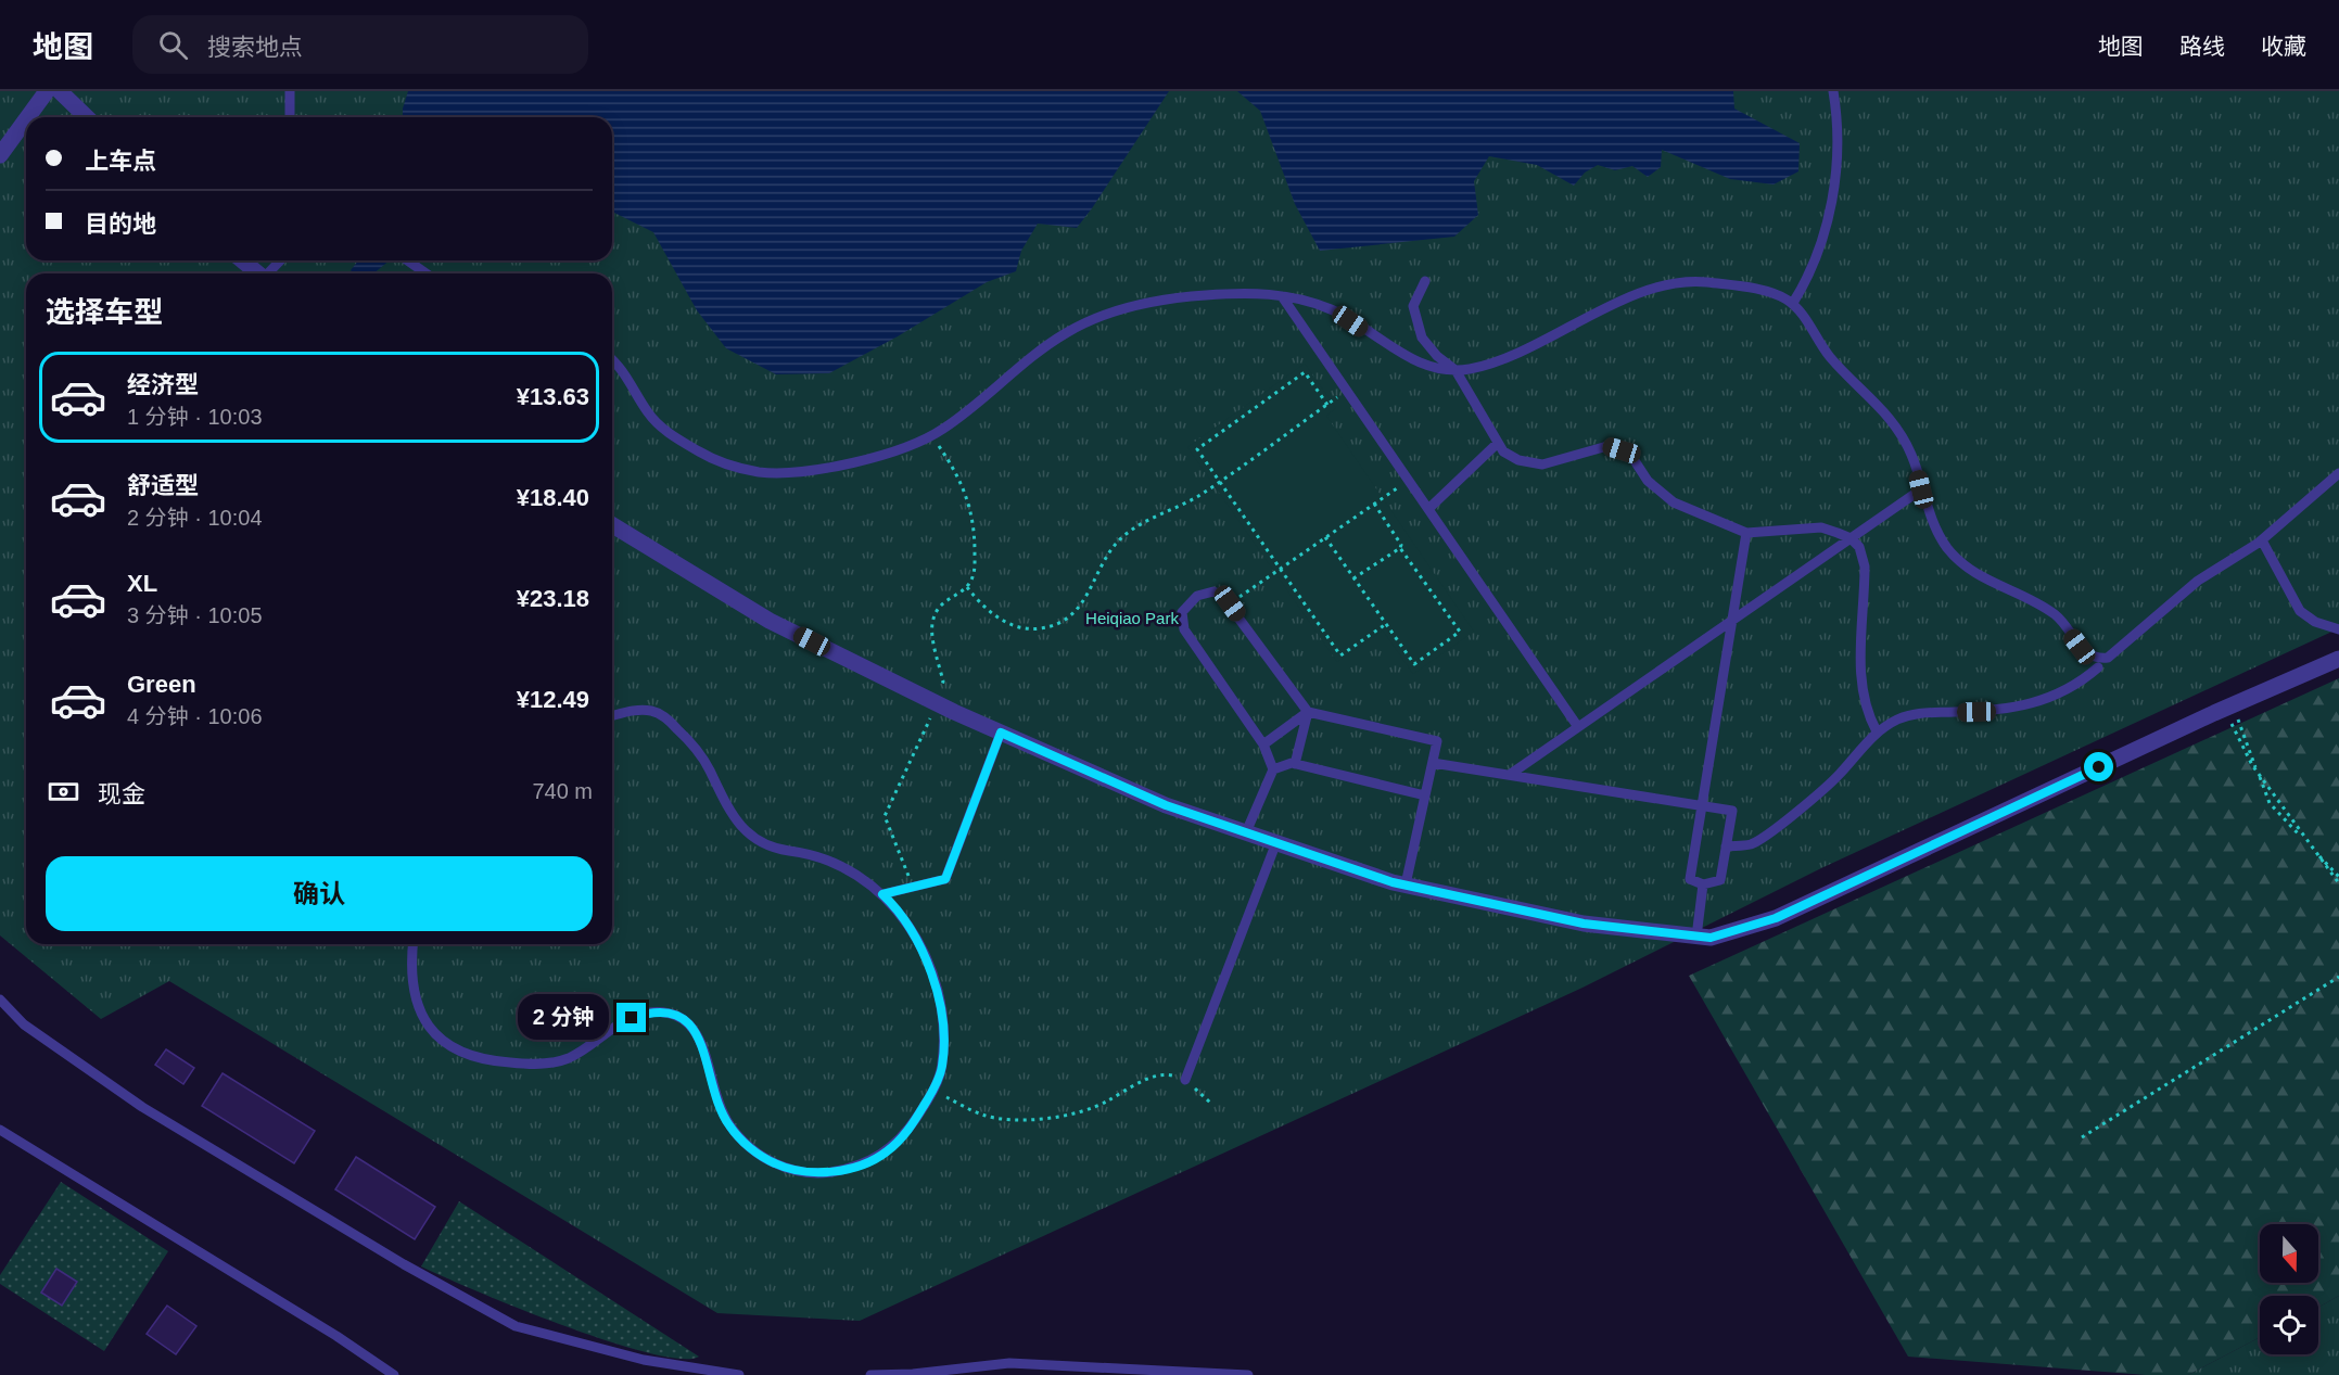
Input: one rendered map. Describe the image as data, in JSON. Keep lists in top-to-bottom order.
{
  "parks": ["Heiqiao Park"],
  "north": "bottom",
  "page": {
    "header": "地图",
    "search": "搜索地点",
    "nav": ["地图", "路线", "收藏"],
    "banner": ["上车点", "目的地"],
    "heading": "选择车型",
    "list": [
      {
        "name": "经济型",
        "note": "1 分钟 · 10:03",
        "value": "¥13.63"
      },
      {
        "name": "舒适型",
        "note": "2 分钟 · 10:04",
        "value": "¥18.40"
      },
      {
        "name": "XL",
        "note": "3 分钟 · 10:05",
        "value": "¥23.18"
      },
      {
        "name": "Green",
        "note": "4 分钟 · 10:06",
        "value": "¥12.49"
      }
    ],
    "pay": ["现金", "740 m"],
    "buttons": "确认",
    "bubble": "2 分钟"
  }
}
